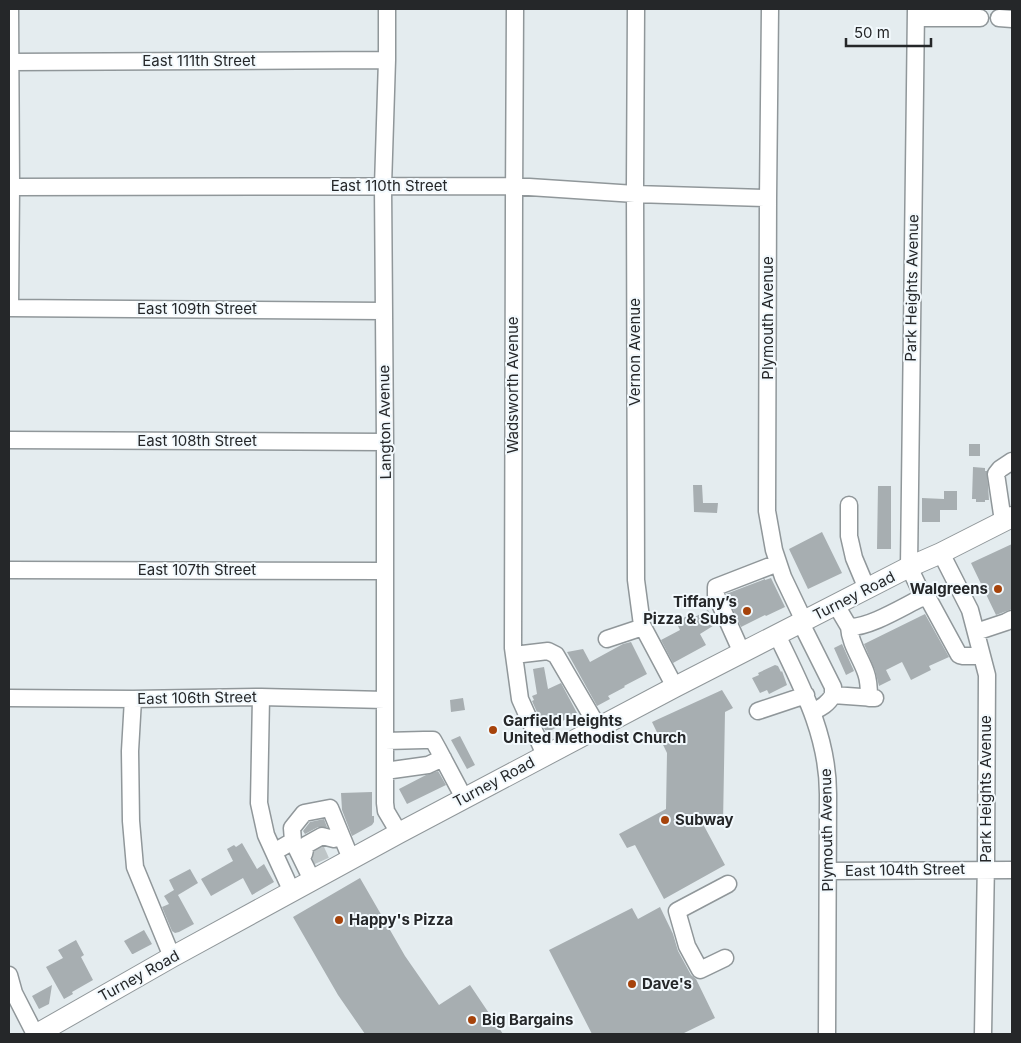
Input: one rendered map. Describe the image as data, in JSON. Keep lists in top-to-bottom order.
{
  "streets": {
    "main road": ["Turney Road"],
    "street": [
      "East 111th Street",
      "East 110th Street",
      "Park Heights Avenue",
      "East 109th Street",
      "Plymouth Avenue",
      "Vernon Avenue",
      "Wadsworth Avenue",
      "Langton Avenue",
      "East 108th Street",
      "East 107th Street",
      "East 106th Street",
      "East 104th Street"
    ]
  },
  "crossings": [
    ["East 111th Street", "Langton Avenue"],
    ["East 110th Street", "Plymouth Avenue"],
    ["East 110th Street", "Vernon Avenue"],
    ["East 110th Street", "Wadsworth Avenue"],
    ["East 110th Street", "Langton Avenue"],
    ["Park Heights Avenue", "Turney Road"],
    ["Park Heights Avenue", "East 104th Street"],
    ["East 109th Street", "Langton Avenue"],
    ["Plymouth Avenue", "Turney Road"],
    ["Plymouth Avenue", "East 104th Street"],
    ["Vernon Avenue", "Turney Road"],
    ["Wadsworth Avenue", "Turney Road"],
    ["Langton Avenue", "East 108th Street"],
    ["Langton Avenue", "East 107th Street"],
    ["Langton Avenue", "Turney Road"],
    ["Langton Avenue", "East 106th Street"]
  ],
  "places": [
    "Walgreens",
    "Tiffany’s Pizza & Subs",
    "Garfield Heights United Methodist Church",
    "Subway",
    "Happy's Pizza",
    "Dave's",
    "Big Bargains"
  ],
  "scale_bar": "50 m"
}
